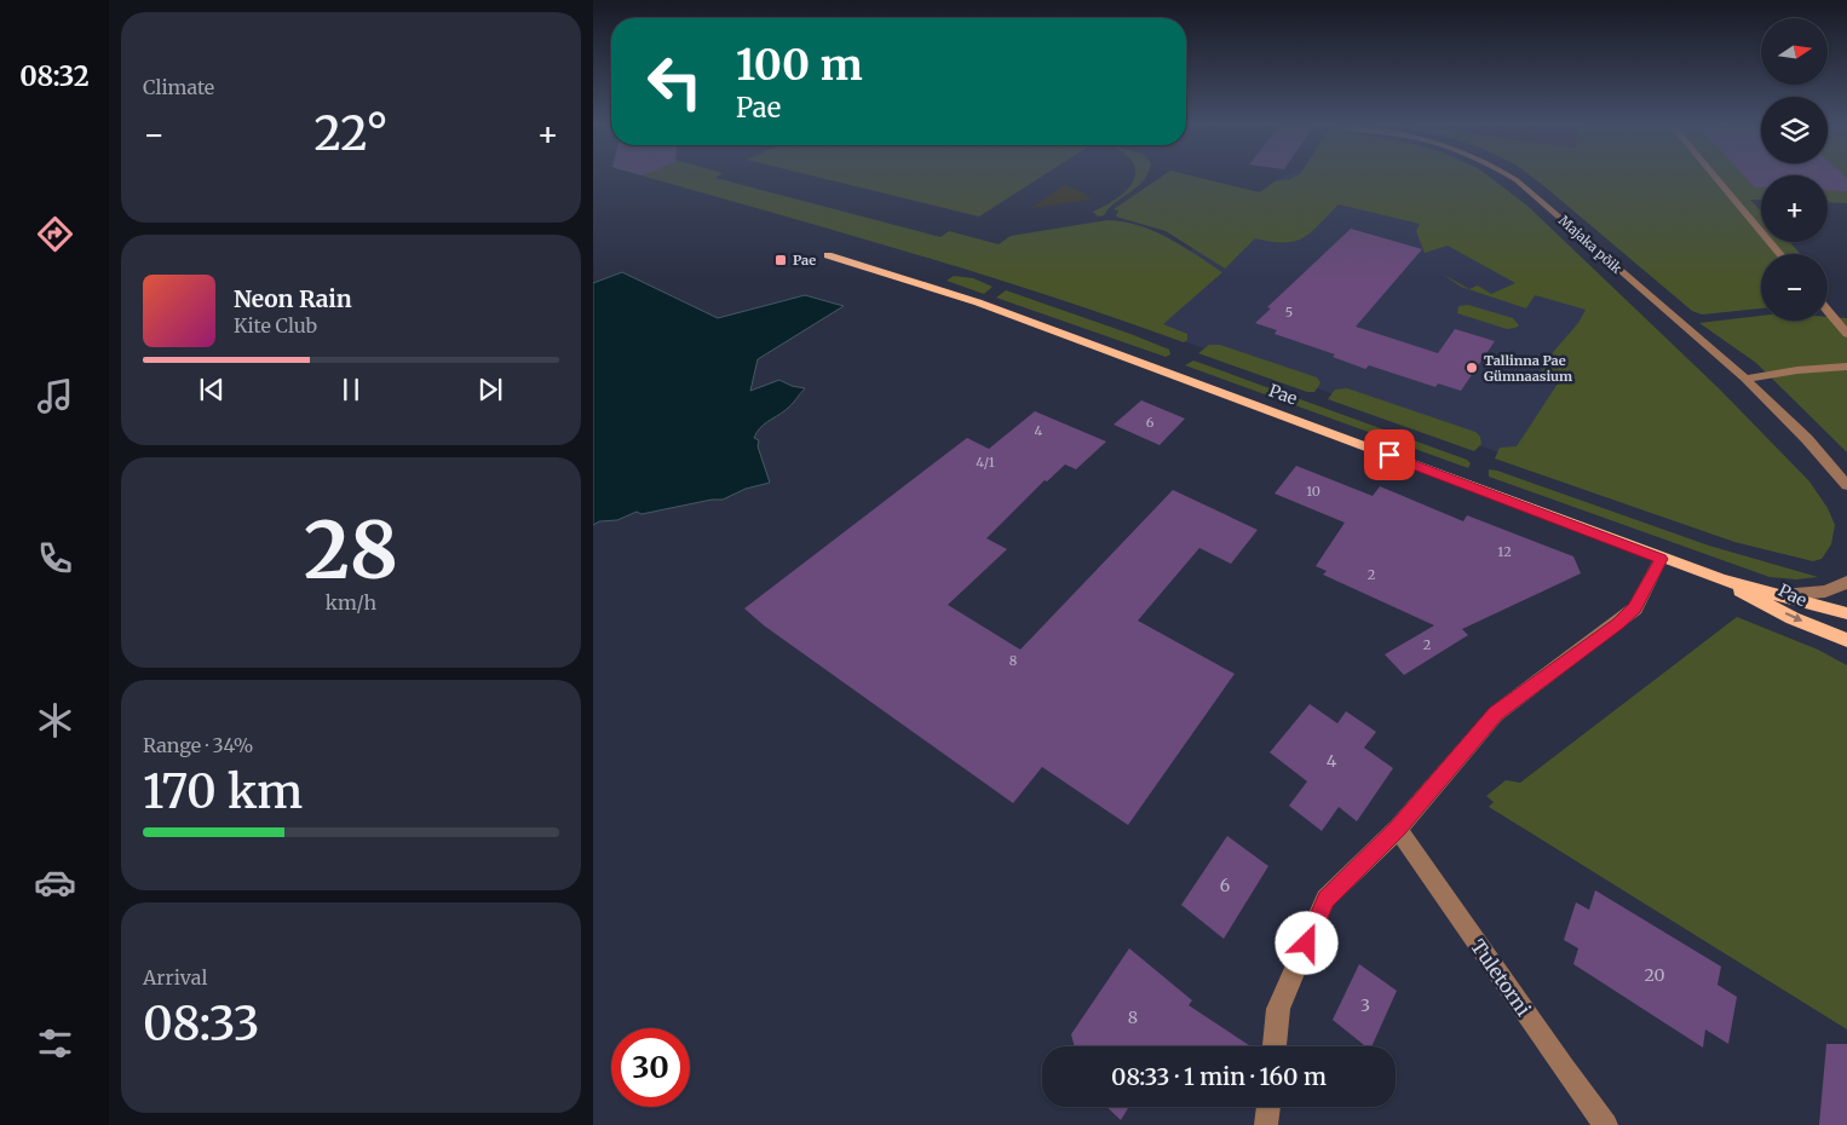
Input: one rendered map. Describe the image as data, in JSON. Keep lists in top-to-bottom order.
{
  "streets": {
    "main road": ["Pae"],
    "street": ["Majaka põik", "Tuletorni"]
  },
  "places": {
    "transit": ["Pae"],
    "other": ["Tallinna Pae Gümnaasium"]
  },
  "house_numbers": [
    "5",
    "6",
    "4",
    "4/1",
    "10",
    "12",
    "2",
    "2",
    "8",
    "4",
    "6",
    "20",
    "3",
    "8"
  ],
  "north": "right",
  "page": {
    "tabs": "08:32",
    "tile": [
      "Climate",
      ["28", "km/h"],
      ["Range · 34%", "170 km"],
      ["Arrival", "08:33"]
    ],
    "map_buttons": ["+", "−"],
    "turn": ["100 m", "Pae"],
    "heat": ["−", "22°", "+"],
    "song": ["Neon Rain", "Kite Club"],
    "limit": "30",
    "trip": "08:33 · 1 min · 160 m"
  }
}
